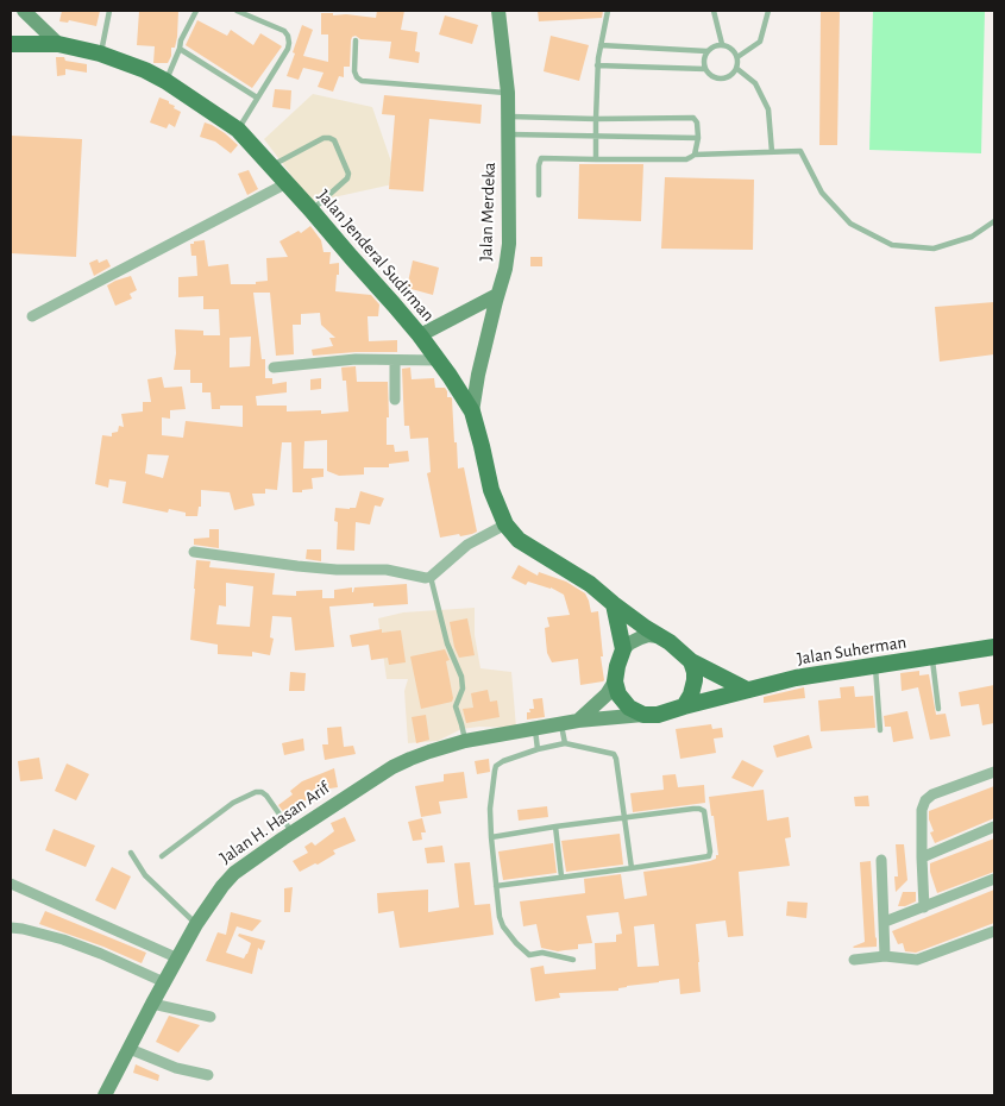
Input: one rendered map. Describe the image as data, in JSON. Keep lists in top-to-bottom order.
{
  "streets": {
    "main road": [
      "Jalan Merdeka",
      "Jalan Jenderal Sudirman",
      "Jalan Suherman",
      "Jalan H. Hasan Arif"
    ]
  },
  "crossings": [
    ["Jalan Merdeka", "Jalan Jenderal Sudirman"],
    ["Jalan Jenderal Sudirman", "Jalan Suherman"],
    ["Jalan Jenderal Sudirman", "Jalan H. Hasan Arif"],
    ["Jalan Suherman", "Jalan H. Hasan Arif"]
  ]
}
